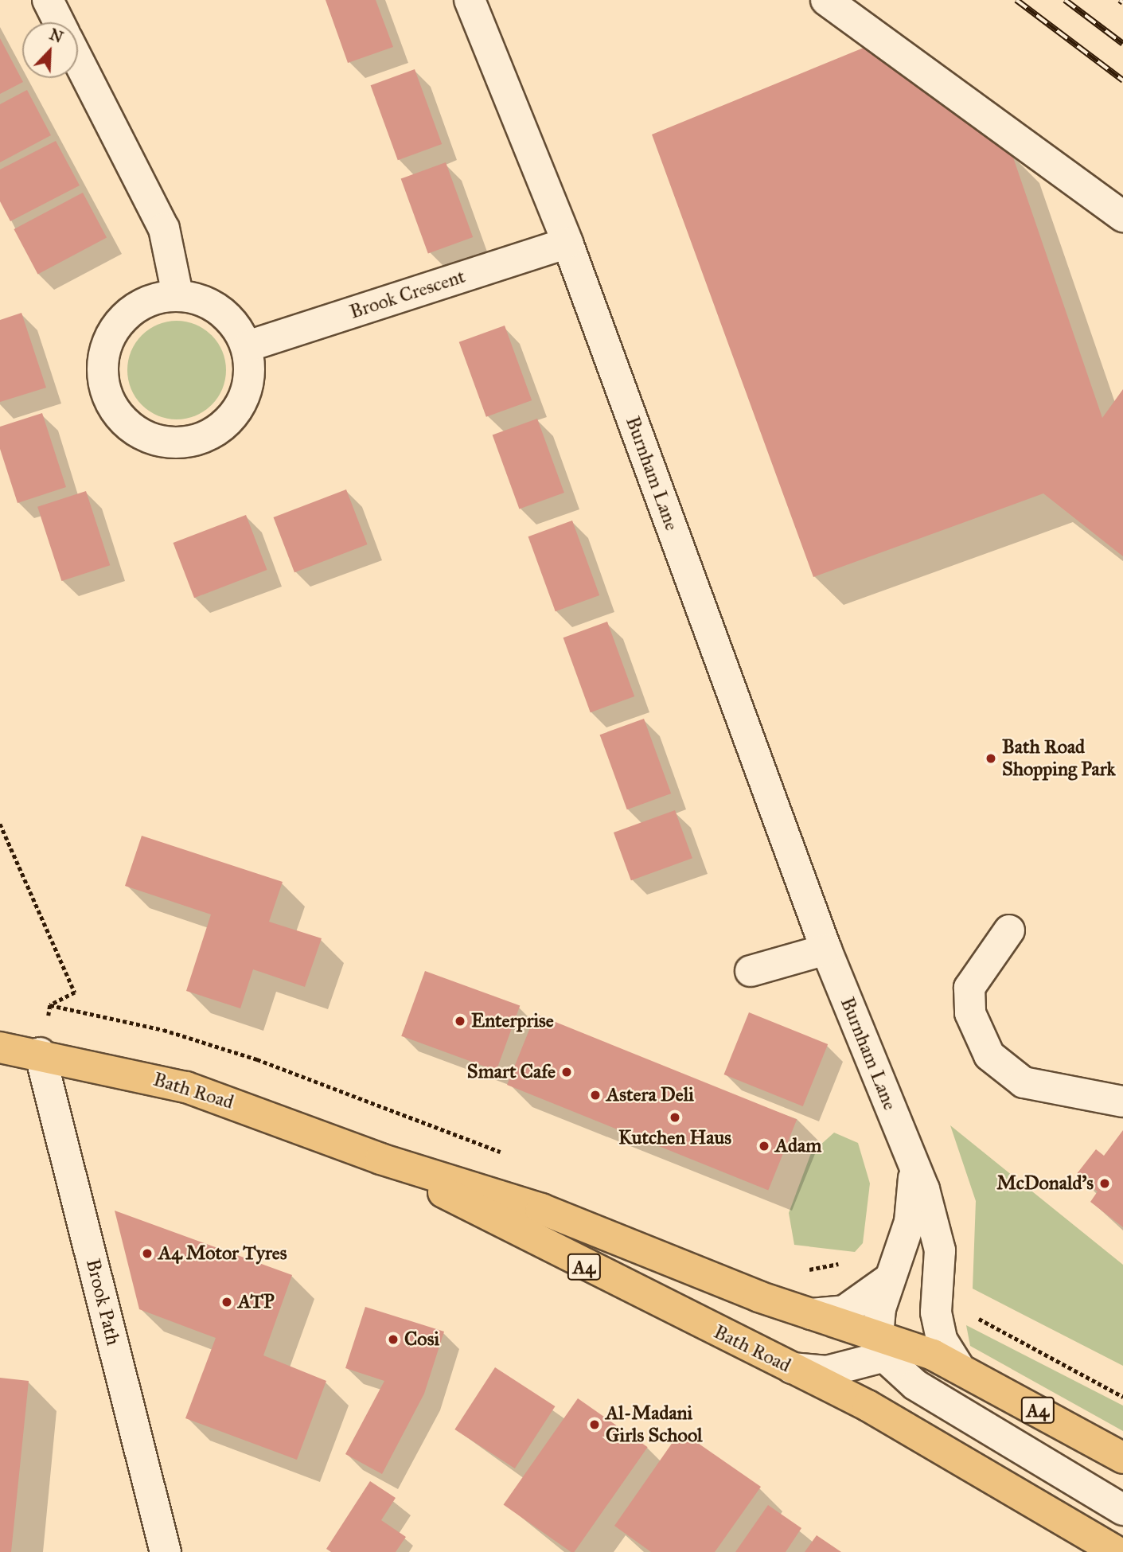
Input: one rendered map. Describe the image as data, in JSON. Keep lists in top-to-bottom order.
{
  "streets": {
    "main road": ["Bath Road", "A4"],
    "street": ["Brook Crescent", "Burnham Lane", "Brook Path"]
  },
  "crossings": [
    ["Brook Crescent", "Burnham Lane"],
    ["Bath Road", "Brook Path"]
  ],
  "places": [
    "Bath Road Shopping Park",
    "Enterprise",
    "Smart Cafe",
    "Astera Deli",
    "Kutchen Haus",
    "Adam",
    "McDonald's",
    "A4 Motor Tyres",
    "ATP",
    "Cosi",
    "Al-Madani Girls School"
  ],
  "north": "top right"
}
